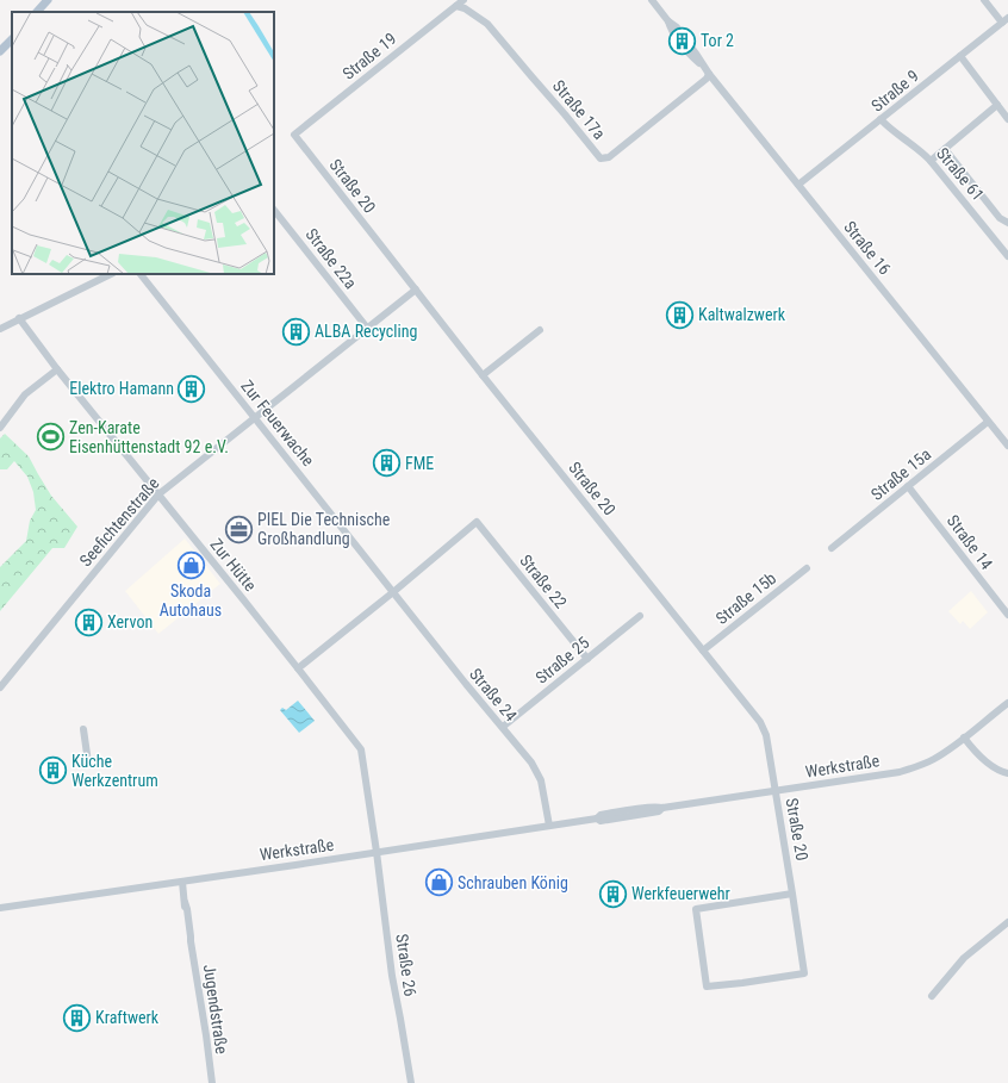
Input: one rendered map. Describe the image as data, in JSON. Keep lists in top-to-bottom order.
{
  "streets": {
    "street": [
      "Straße 19",
      "Straße 9",
      "Straße 17a",
      "Straße 61",
      "Straße 20",
      "Straße 16",
      "Straße 22a",
      "Zur Feuerwache",
      "Straße 15a",
      "Seefichtenstraße",
      "Straße 14",
      "Zur Hütte",
      "Straße 22",
      "Straße 15b",
      "Straße 25",
      "Straße 24",
      "Werkstraße",
      "Straße 26",
      "Jugendstraße"
    ]
  },
  "crossings": [
    ["Straße 19", "Straße 17a"],
    ["Straße 19", "Straße 20"],
    ["Straße 9", "Straße 61"],
    ["Straße 9", "Straße 16"],
    ["Straße 17a", "Straße 16"],
    ["Straße 20", "Seefichtenstraße"],
    ["Straße 20", "Straße 15b"],
    ["Straße 20", "Werkstraße"],
    ["Straße 16", "Straße 15a"],
    ["Straße 22a", "Seefichtenstraße"],
    ["Zur Feuerwache", "Seefichtenstraße"],
    ["Zur Feuerwache", "Straße 22"],
    ["Zur Feuerwache", "Straße 24"],
    ["Straße 15a", "Straße 14"],
    ["Seefichtenstraße", "Zur Hütte"],
    ["Zur Hütte", "Werkstraße"],
    ["Zur Hütte", "Straße 26"],
    ["Straße 22", "Straße 25"],
    ["Straße 22", "Straße 24"],
    ["Straße 25", "Straße 24"],
    ["Straße 24", "Werkstraße"],
    ["Werkstraße", "Straße 26"],
    ["Werkstraße", "Jugendstraße"]
  ],
  "places": {
    "building": [
      "Tor 2",
      "Kaltwalzwerk",
      "ALBA Recycling",
      "Elektro Hamann",
      "FME",
      "Xervon",
      "Küche Werkzentrum",
      "Werkfeuerwehr",
      "Kraftwerk"
    ],
    "sports": ["Zen-Karate Eisenhüttenstadt 92 e.V."],
    "office": ["PIEL Die Technische Großhandlung"],
    "shop": ["Skoda Autohaus", "Schrauben König"]
  }
}
